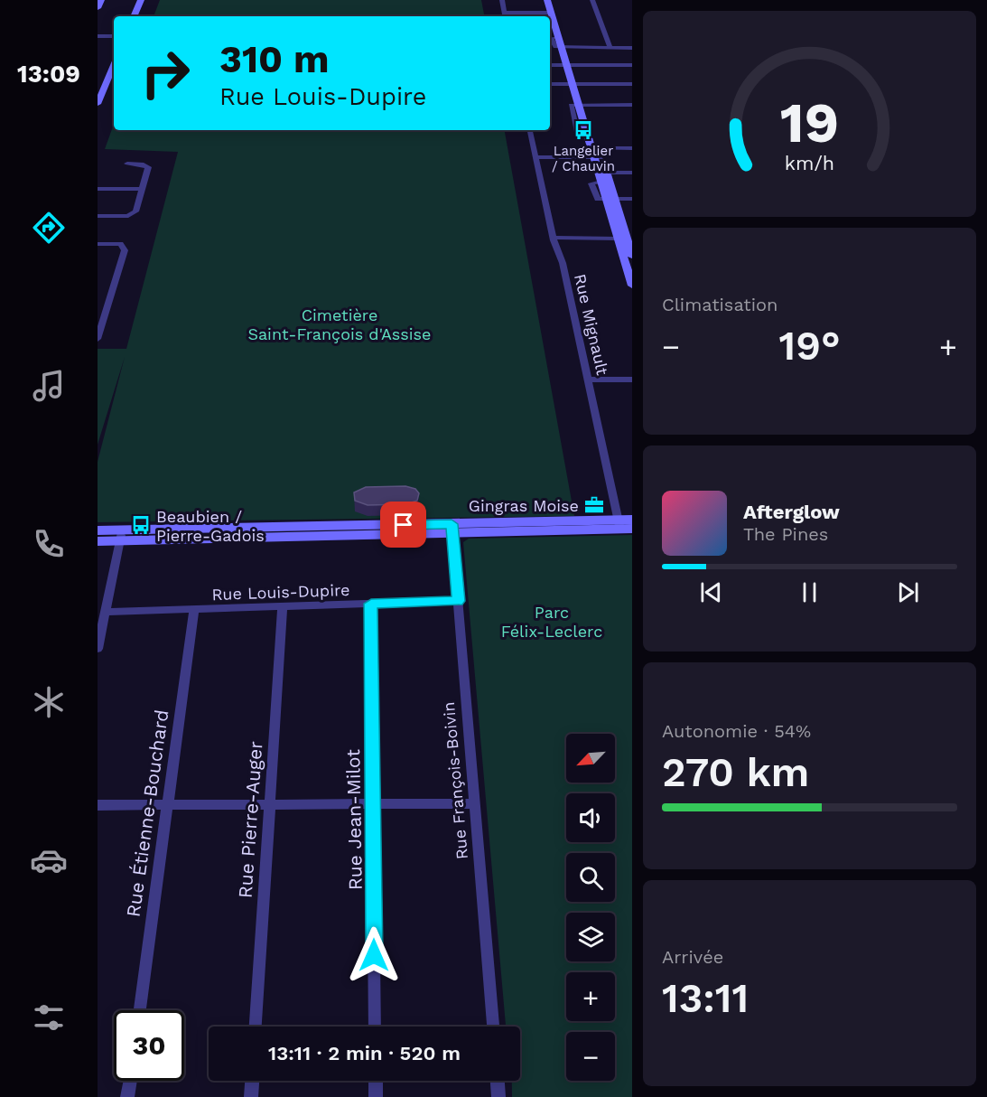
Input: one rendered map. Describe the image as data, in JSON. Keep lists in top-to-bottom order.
{
  "streets": {
    "street": [
      "Rue Mignault",
      "Rue Louis-Dupire",
      "Rue François-Boivin",
      "Rue Étienne-Bouchard",
      "Rue Pierre-Auger",
      "Rue Jean-Milot"
    ]
  },
  "crossings": [
    ["Rue Louis-Dupire", "Rue François-Boivin"],
    ["Rue Louis-Dupire", "Rue Étienne-Bouchard"],
    ["Rue Louis-Dupire", "Rue Pierre-Auger"],
    ["Rue Louis-Dupire", "Rue Jean-Milot"]
  ],
  "parks": ["Cimetière Saint-François d'Assise", "Parc Félix-Leclerc"],
  "places": {
    "bus stop": ["Langelier / Chauvin", "Beaubien / Pierre-Gadois"],
    "office": ["Gingras Moise"]
  },
  "north": "bottom left",
  "page": {
    "tabs": "13:09",
    "turn": ["310 m", "Rue Louis-Dupire"],
    "tile": [
      "Climatisation",
      ["Autonomie · 54%", "270 km"],
      ["Arrivée", "13:11"]
    ],
    "heat": ["−", "19°", "+"],
    "song": ["Afterglow", "The Pines"],
    "map_buttons": ["+", "−"],
    "limit": "30",
    "trip": "13:11 · 2 min · 520 m",
    "gauge": ["19", "km/h"]
  }
}
